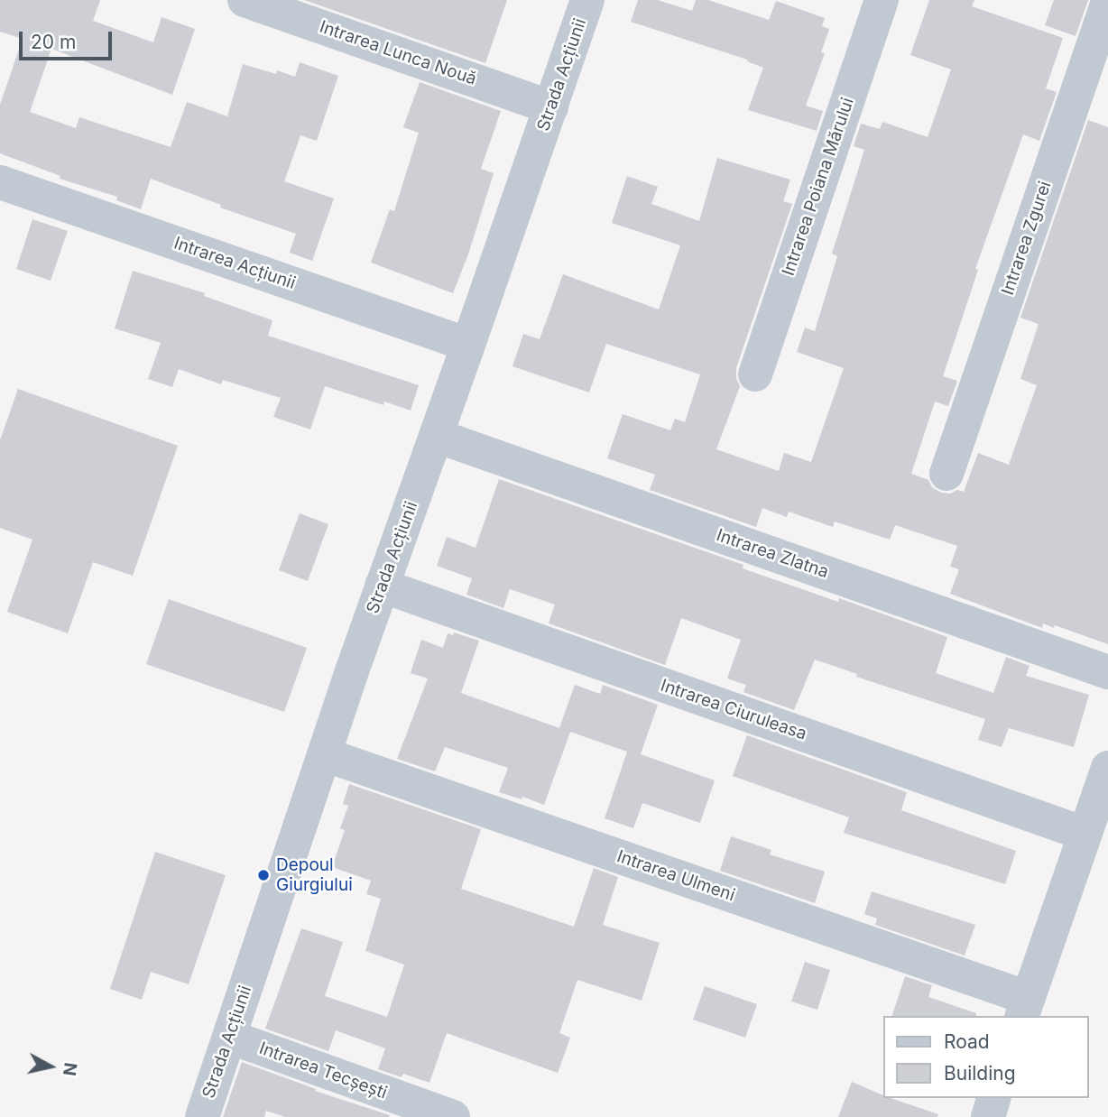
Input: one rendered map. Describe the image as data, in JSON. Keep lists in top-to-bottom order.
{
  "streets": {
    "street": [
      "Intrarea Lunca Nouă",
      "Strada Acțiunii",
      "Intrarea Poiana Mărului",
      "Intrarea Zgurei",
      "Intrarea Acțiunii",
      "Intrarea Zlatna",
      "Intrarea Ciuruleasa",
      "Intrarea Ulmeni",
      "Intrarea Tecșești"
    ]
  },
  "crossings": [
    ["Intrarea Lunca Nouă", "Strada Acțiunii"],
    ["Strada Acțiunii", "Intrarea Acțiunii"],
    ["Strada Acțiunii", "Intrarea Zlatna"],
    ["Strada Acțiunii", "Intrarea Ciuruleasa"],
    ["Strada Acțiunii", "Intrarea Ulmeni"],
    ["Strada Acțiunii", "Intrarea Tecșești"]
  ],
  "places": ["Depoul Giurgiului"],
  "legend": ["Road", "Building"],
  "scale_bar": "20 m",
  "north": "right"
}
